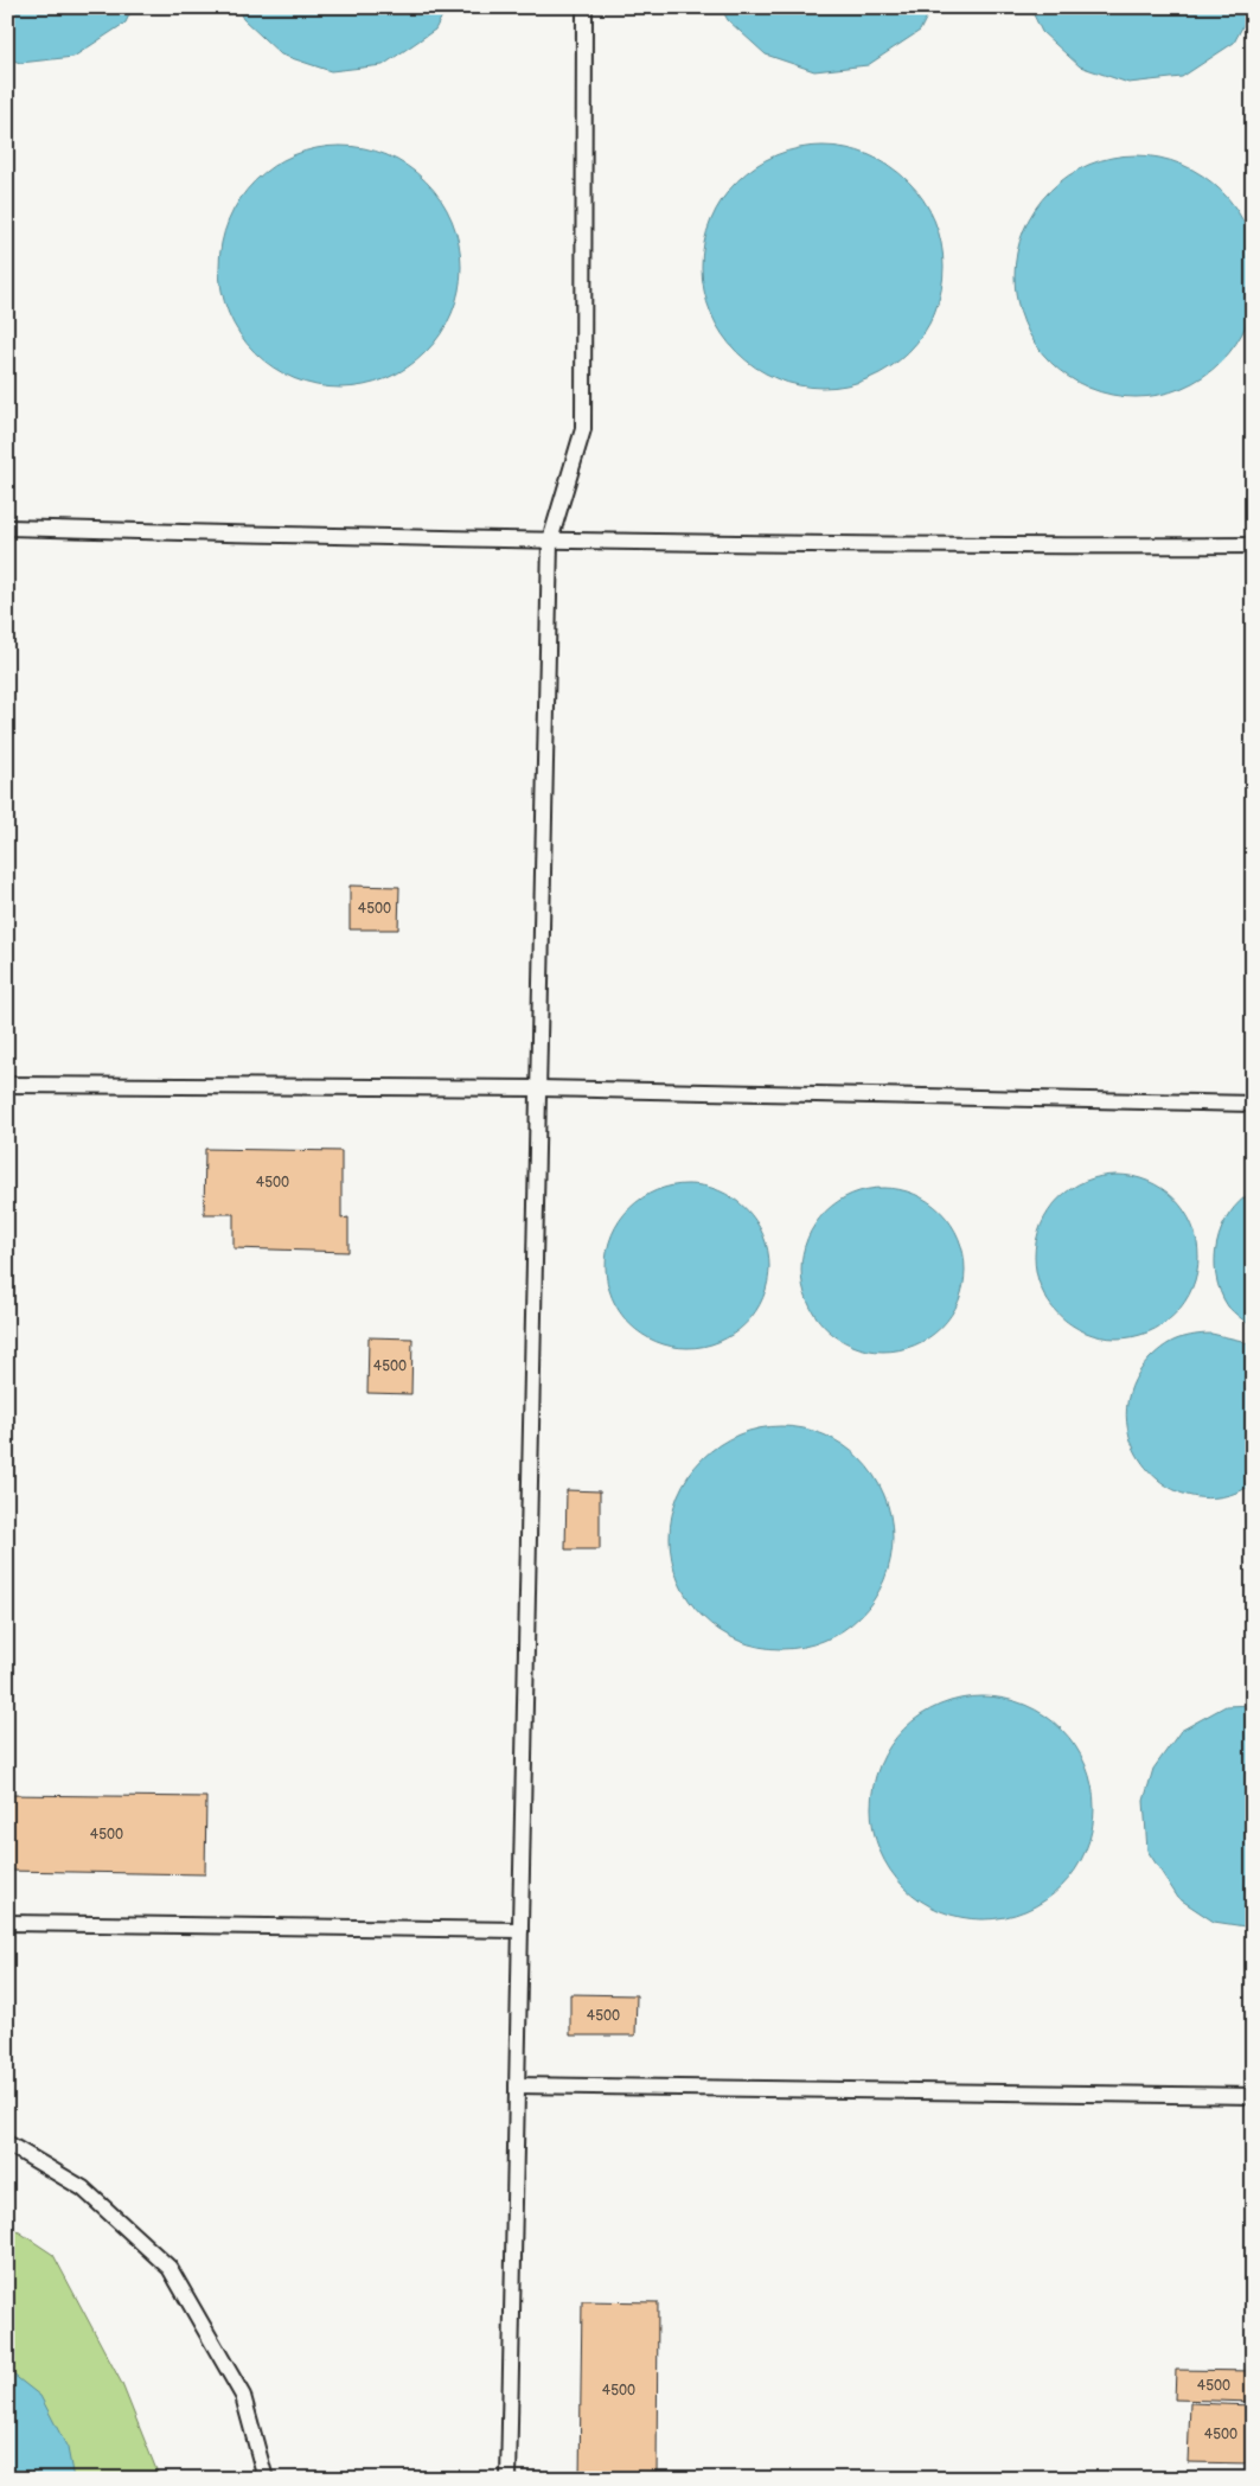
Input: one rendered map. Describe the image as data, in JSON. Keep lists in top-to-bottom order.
{
  "house_numbers": [
    "4500",
    "4500",
    "4500",
    "4500",
    "4500",
    "4500",
    "4500",
    "4500"
  ]
}
